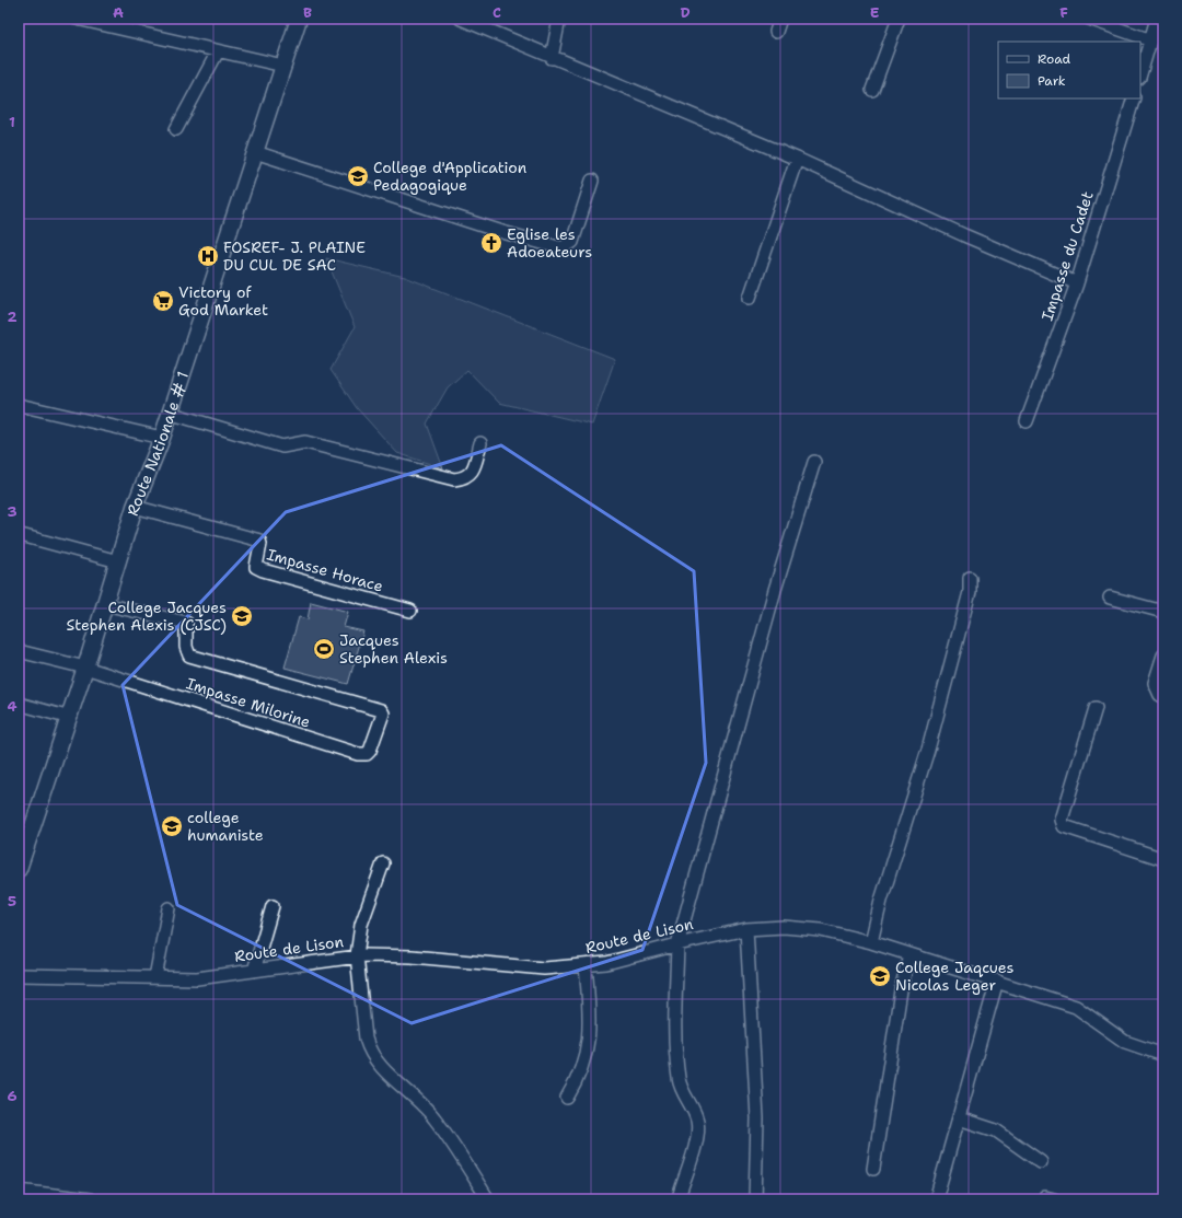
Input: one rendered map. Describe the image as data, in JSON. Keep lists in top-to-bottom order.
{
  "streets": {
    "main road": ["Route Nationale # 1"],
    "street": [
      "Impasse du Cadet",
      "Impasse Horace",
      "Impasse Milorine",
      "Route de Lison"
    ]
  },
  "crossings": [
    ["Route Nationale # 1", "Impasse Horace"],
    ["Route Nationale # 1", "Impasse Milorine"]
  ],
  "places": {
    "school or university": [
      "College d'Application Pedagogique",
      "College Jacques Stephen Alexis (CJSC)",
      "college humaniste",
      "College Jaqcues Nicolas Leger"
    ],
    "church": ["Eglise les Adoeateurs"],
    "hospital": ["FOSREF- J. PLAINE DU CUL DE SAC"],
    "supermarket": ["Victory of God Market"],
    "sports": ["Jacques Stephen Alexis"]
  },
  "legend": ["Road", "Park"],
  "grid": {
    "columns": [
      "A",
      "B",
      "C",
      "D",
      "E",
      "F"
    ],
    "rows": [
      "1",
      "2",
      "3",
      "4",
      "5",
      "6"
    ]
  }
}
